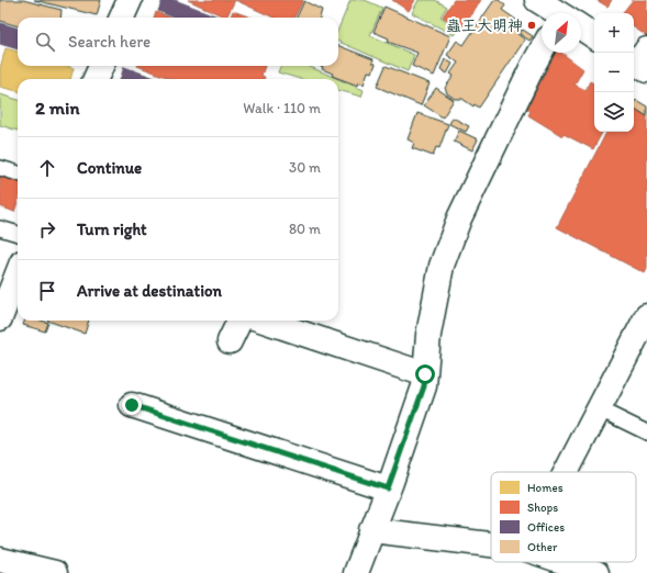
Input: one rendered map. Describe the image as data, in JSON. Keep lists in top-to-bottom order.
{
  "places": ["蟲王大明神"],
  "legend": [
    "Homes",
    "Shops",
    "Offices",
    "Other"
  ],
  "north": "top right",
  "page": {
    "map_buttons": ["+", "−"],
    "search": "Search here",
    "heading": ["2 min", "Walk · 110 m"],
    "list": [
      ["Continue", "30 m"],
      ["Turn right", "80 m"],
      "Arrive at destination"
    ]
  }
}
